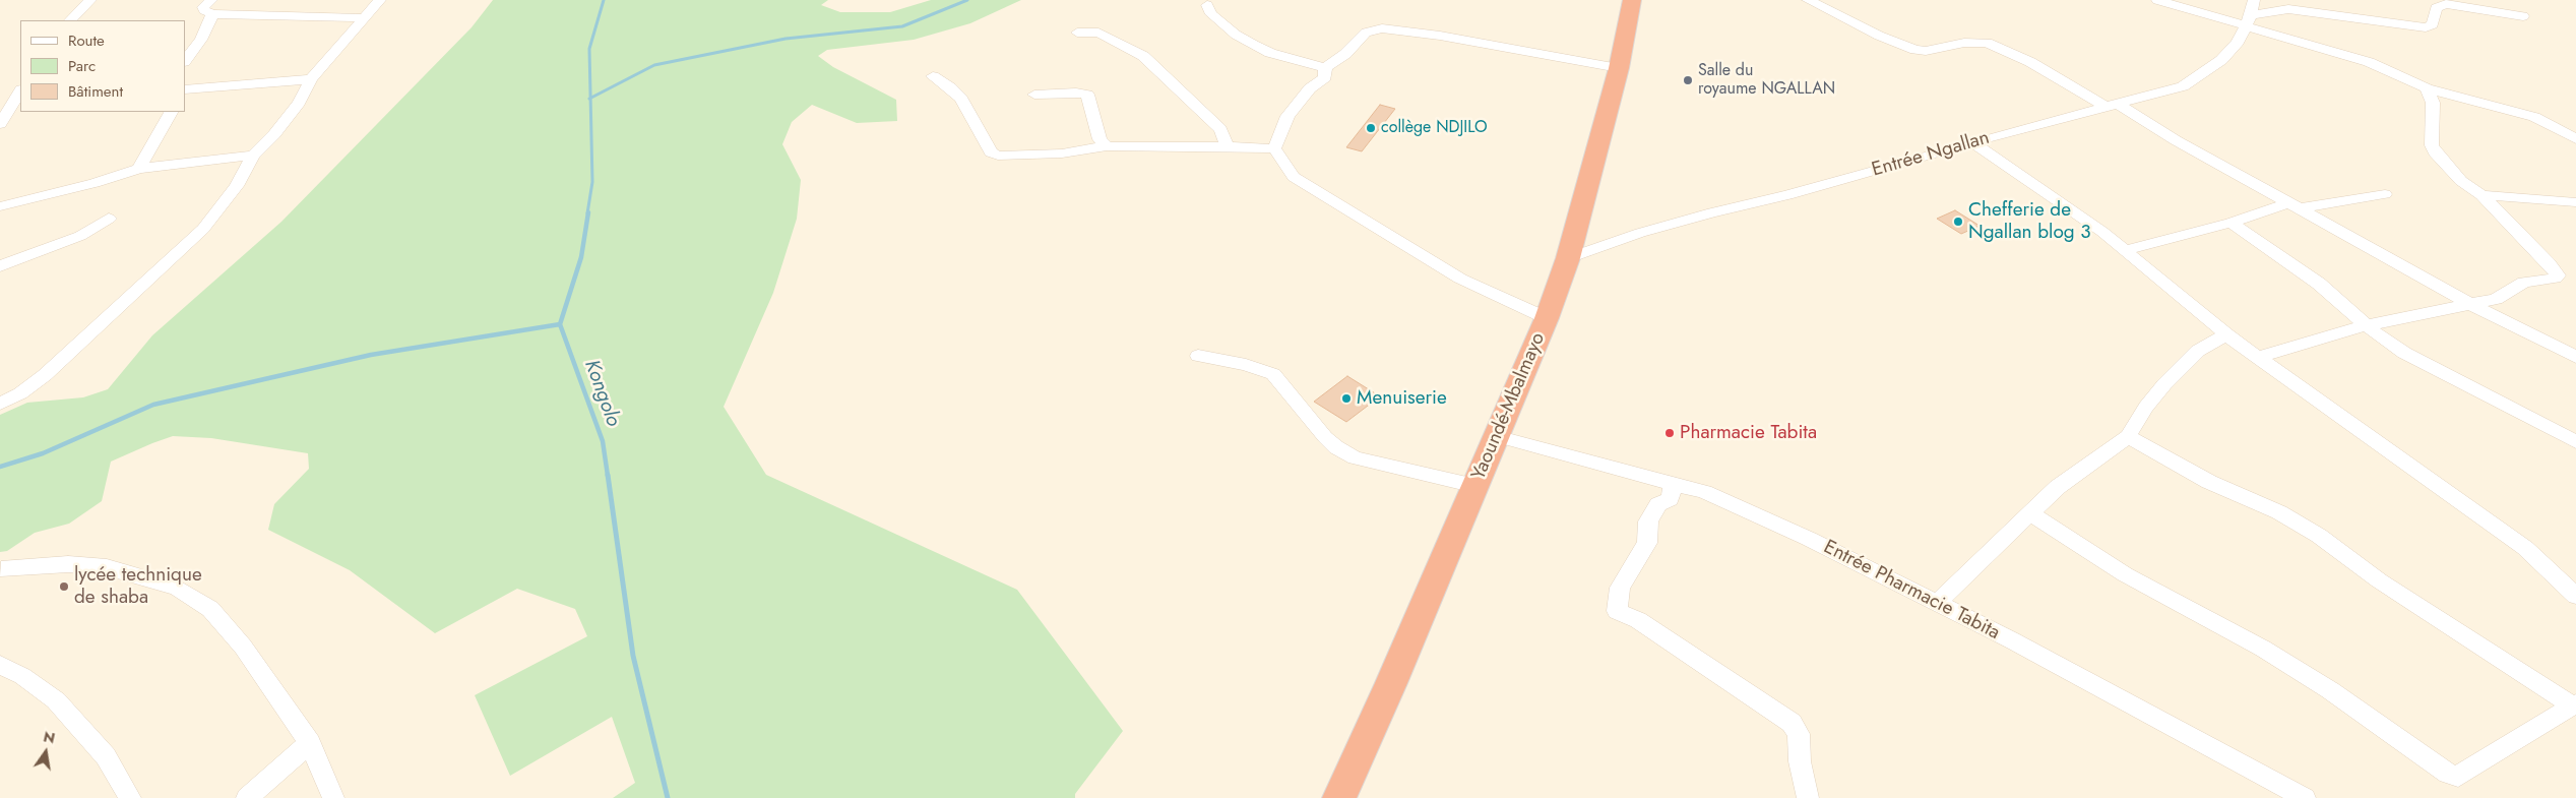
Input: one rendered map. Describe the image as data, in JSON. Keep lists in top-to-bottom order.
{
  "streets": {
    "highway": ["Yaoundé-Mbalmayo"],
    "street": ["Entrée Ngallan", "Entrée Pharmacie Tabita"]
  },
  "crossings": [
    ["Entrée Ngallan", "Yaoundé-Mbalmayo"],
    ["Yaoundé-Mbalmayo", "Entrée Pharmacie Tabita"]
  ],
  "water": ["Kongolo"],
  "places": [
    "Salle du royaume NGALLAN",
    "collège NDJILO",
    "Chefferie de Ngallan blog 3",
    "Menuiserie",
    "Pharmacie Tabita",
    "lycée technique de shaba"
  ],
  "legend": ["Route", "Parc", "Bâtiment"],
  "north": "top"
}
